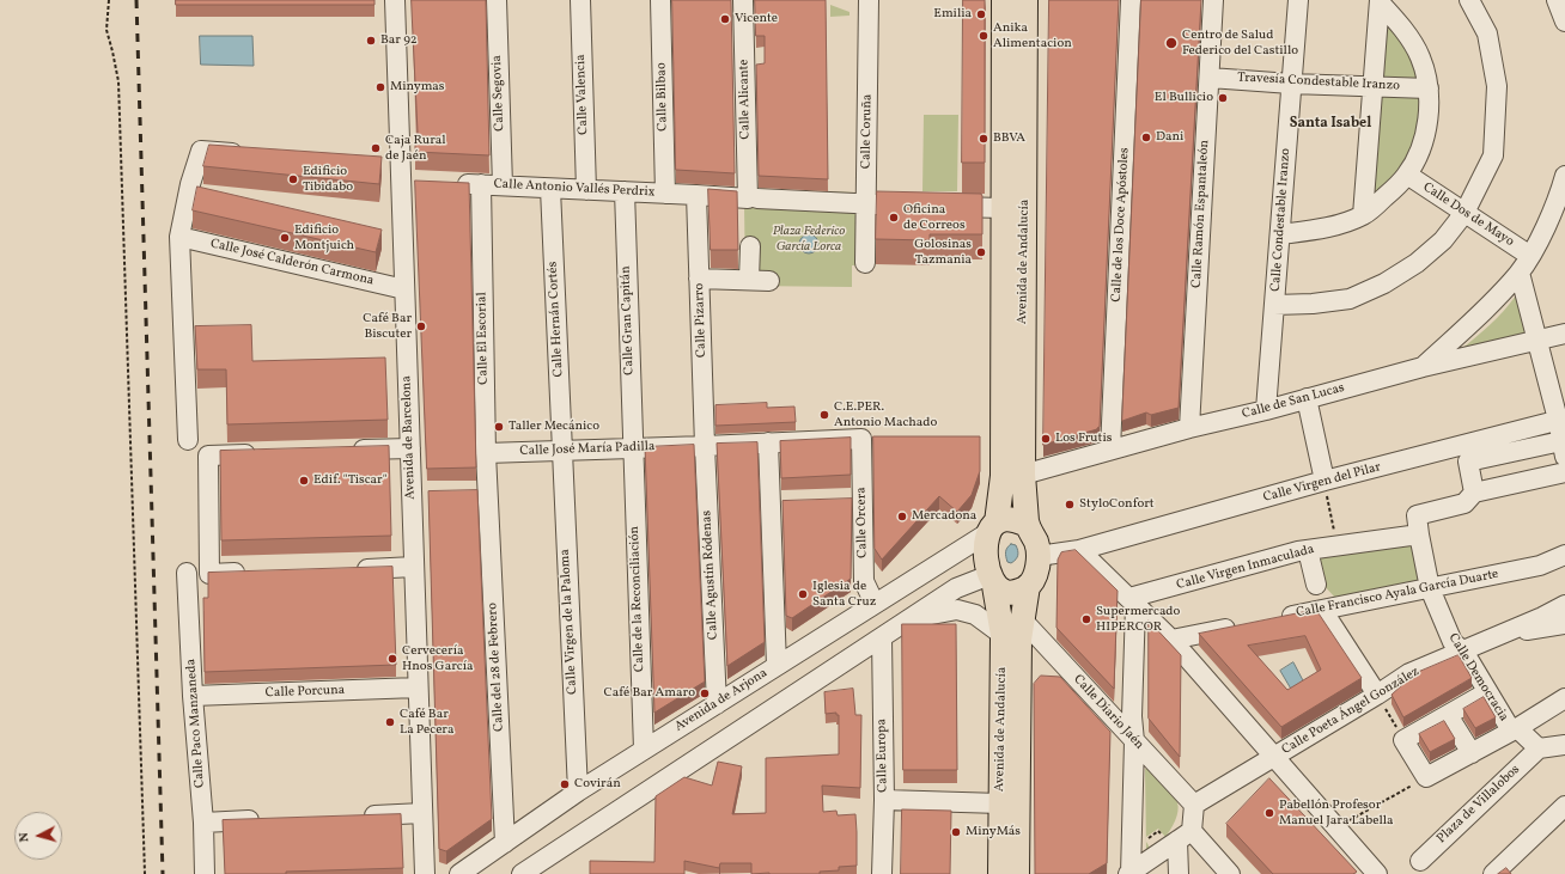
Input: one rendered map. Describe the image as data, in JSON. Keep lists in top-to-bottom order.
{
  "streets": {
    "main road": ["Avenida de Andalucía"],
    "street": [
      "Travesía Condestable Iranzo",
      "Calle Segovia",
      "Calle Valencia",
      "Calle Bilbao",
      "Calle Alicante",
      "Calle Coruña",
      "Calle Antonio Vallés Perdrix",
      "Calle Ramón Espantaleón",
      "Calle Dos de Mayo",
      "Calle Condestable Iranzo",
      "Calle de los Doce Apóstoles",
      "Calle José Calderón Carmona",
      "Calle Hernán Cortés",
      "Calle Gran Capitán",
      "Calle Pizarro",
      "Calle El Escorial",
      "Calle de San Lucas",
      "Avenida de Barcelona",
      "Calle José María Padilla",
      "Calle Virgen del Pilar",
      "Calle Orcera",
      "Calle Virgen Inmaculada",
      "Calle Agustín Ródenas",
      "Calle Francisco Ayala García Duarte",
      "Calle de la Reconciliación",
      "Calle Virgen de la Paloma",
      "Calle del 28 de Febrero",
      "Calle Democracia",
      "Calle Porcuna",
      "Avenida de Arjona",
      "Calle Poeta Ángel González",
      "Calle Diario Jaén",
      "Calle Paco Manzaneda",
      "Calle Europa",
      "Plaza de Villalobos"
    ]
  },
  "crossings": [
    ["Travesía Condestable Iranzo", "Calle Ramón Espantaleón"],
    ["Travesía Condestable Iranzo", "Calle Condestable Iranzo"],
    ["Calle Segovia", "Calle Antonio Vallés Perdrix"],
    ["Calle Valencia", "Calle Antonio Vallés Perdrix"],
    ["Calle Bilbao", "Calle Antonio Vallés Perdrix"],
    ["Calle Alicante", "Calle Antonio Vallés Perdrix"],
    ["Calle Coruña", "Calle Antonio Vallés Perdrix"],
    ["Calle Antonio Vallés Perdrix", "Calle Hernán Cortés"],
    ["Calle Antonio Vallés Perdrix", "Calle Gran Capitán"],
    ["Calle Antonio Vallés Perdrix", "Calle Pizarro"],
    ["Calle Antonio Vallés Perdrix", "Calle El Escorial"],
    ["Calle Ramón Espantaleón", "Calle de San Lucas"],
    ["Calle Condestable Iranzo", "Calle de San Lucas"],
    ["Calle de los Doce Apóstoles", "Calle de San Lucas"],
    ["Avenida de Andalucía", "Calle de San Lucas"],
    ["Avenida de Andalucía", "Calle Virgen del Pilar"],
    ["Avenida de Andalucía", "Avenida de Arjona"],
    ["Avenida de Andalucía", "Calle Diario Jaén"],
    ["Calle José Calderón Carmona", "Avenida de Barcelona"],
    ["Calle Hernán Cortés", "Calle José María Padilla"],
    ["Calle Hernán Cortés", "Calle Virgen de la Paloma"],
    ["Calle Gran Capitán", "Calle José María Padilla"],
    ["Calle Gran Capitán", "Calle de la Reconciliación"],
    ["Calle Pizarro", "Calle José María Padilla"],
    ["Calle Pizarro", "Calle Agustín Ródenas"],
    ["Calle El Escorial", "Calle José María Padilla"],
    ["Calle El Escorial", "Calle del 28 de Febrero"],
    ["Avenida de Barcelona", "Calle Porcuna"],
    ["Calle José María Padilla", "Calle Orcera"],
    ["Calle José María Padilla", "Calle Agustín Ródenas"],
    ["Calle José María Padilla", "Calle de la Reconciliación"],
    ["Calle José María Padilla", "Calle Virgen de la Paloma"],
    ["Calle Virgen del Pilar", "Avenida de Arjona"],
    ["Calle Orcera", "Avenida de Arjona"],
    ["Calle Virgen Inmaculada", "Calle Democracia"],
    ["Calle Agustín Ródenas", "Avenida de Arjona"],
    ["Calle Francisco Ayala García Duarte", "Calle Democracia"],
    ["Calle de la Reconciliación", "Avenida de Arjona"],
    ["Calle Virgen de la Paloma", "Avenida de Arjona"],
    ["Calle del 28 de Febrero", "Avenida de Arjona"],
    ["Calle Democracia", "Calle Poeta Ángel González"],
    ["Calle Democracia", "Plaza de Villalobos"],
    ["Calle Porcuna", "Calle Paco Manzaneda"],
    ["Calle Poeta Ángel González", "Calle Diario Jaén"]
  ],
  "districts": ["Santa Isabel"],
  "parks": ["Plaza Federico García Lorca"],
  "places": [
    "Emilia",
    "Vicente",
    "Anika Alimentacion",
    "Bar 92",
    "Centro de Salud Federico del Castillo",
    "Minymas",
    "El Bullicio",
    "Dani",
    "BBVA",
    "Caja Rural de Jaén",
    "Edificio Tibidabo",
    "Oficina de Correos",
    "Edificio Montjuich",
    "Golosinas Tazmania",
    "Café Bar Biscuter",
    "C.E.PER. Antonio Machado",
    "Taller Mecánico",
    "Los Frutis",
    "Edif. \"Tiscar\"",
    "StyloConfort",
    "Mercadona",
    "Iglesia de Santa Cruz",
    "Supermercado HIPERCOR",
    "Cervecería Hnos García",
    "Café Bar Amaro",
    "Café Bar La Pecera",
    "Covirán",
    "Pabellón Profesor Manuel Jara Labella",
    "MinyMás"
  ],
  "north": "left"
}
